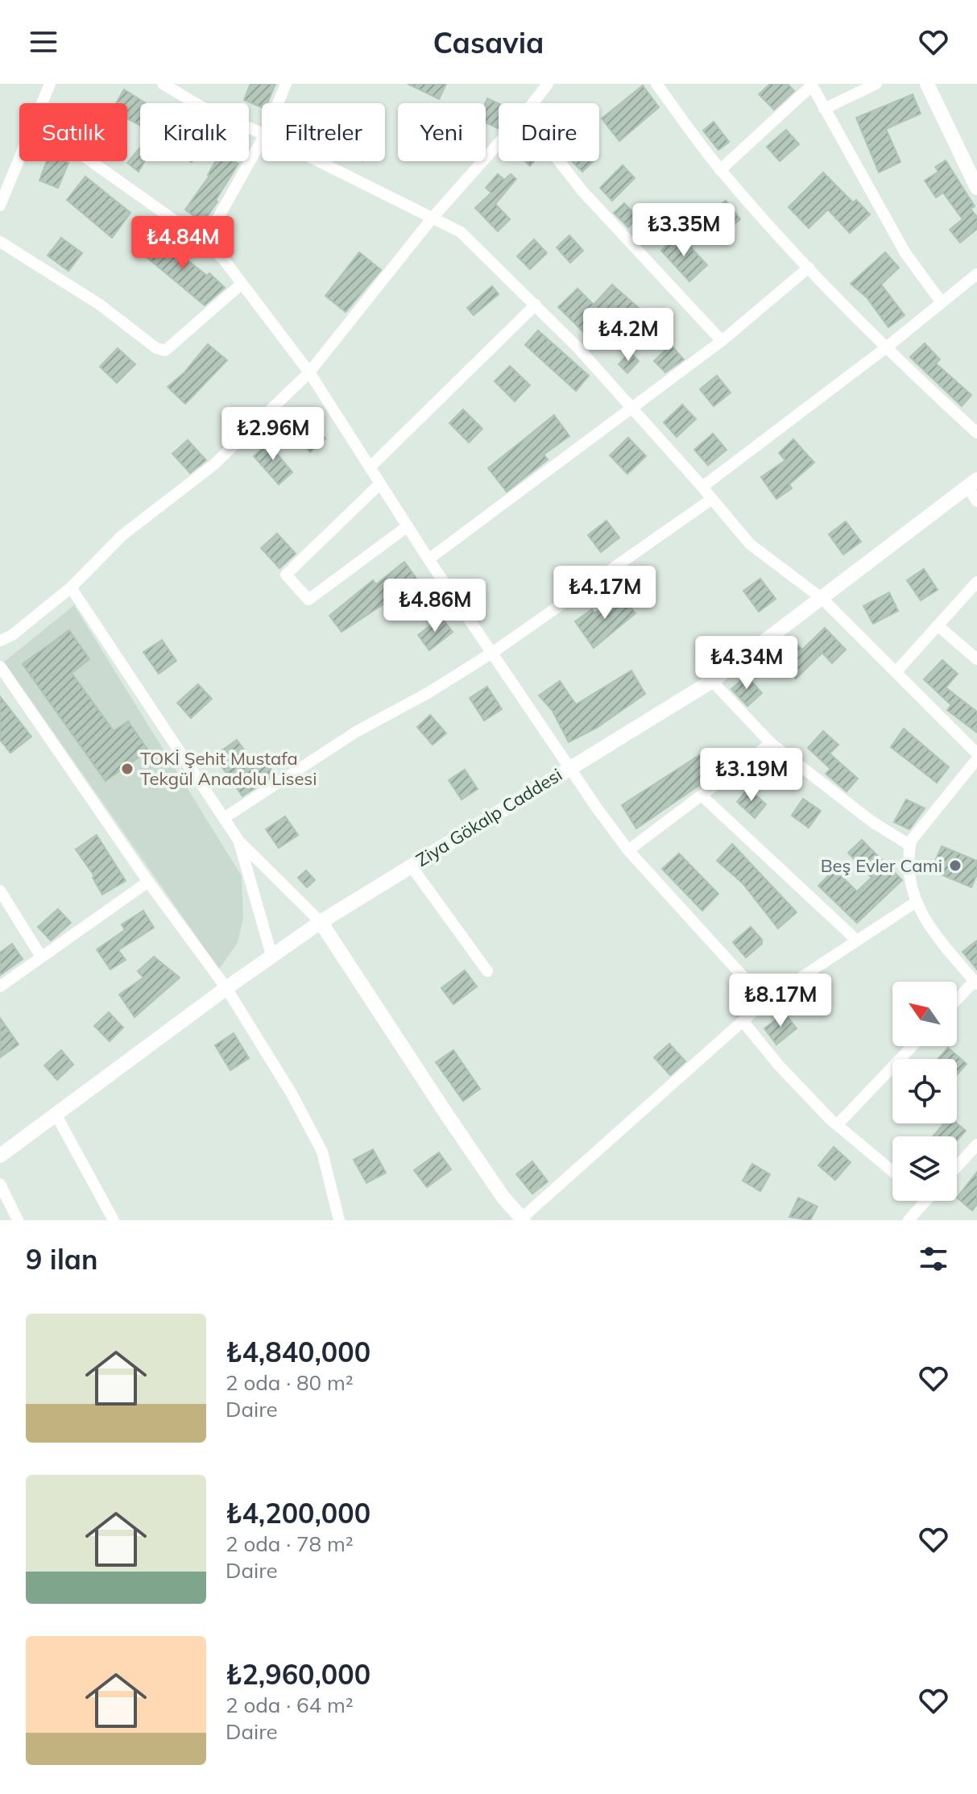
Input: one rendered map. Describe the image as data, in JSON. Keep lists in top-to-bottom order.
{
  "streets": {
    "street": ["Ziya Gökalp Caddesi"]
  },
  "places": ["TOKİ Şehit Mustafa Tekgül Anadolu Lisesi", "Beş Evler Cami"],
  "north": "top left",
  "page": {
    "header": "Casavia",
    "chip": [
      "Satılık",
      "Kiralık",
      "Filtreler",
      "Yeni",
      "Daire"
    ],
    "price": [
      "₺3.35M",
      "₺4.84M",
      "₺4.2M",
      "₺2.96M",
      "₺4.17M",
      "₺4.86M",
      "₺4.34M",
      "₺3.19M",
      "₺8.17M"
    ],
    "heading": "9 ilan",
    "list": [
      {
        "name": "₺4,840,000",
        "note": "2 oda · 80 m² · Daire"
      },
      {
        "name": "₺4,200,000",
        "note": "2 oda · 78 m² · Daire"
      },
      {
        "name": "₺2,960,000",
        "note": "2 oda · 64 m² · Daire"
      }
    ]
  }
}
